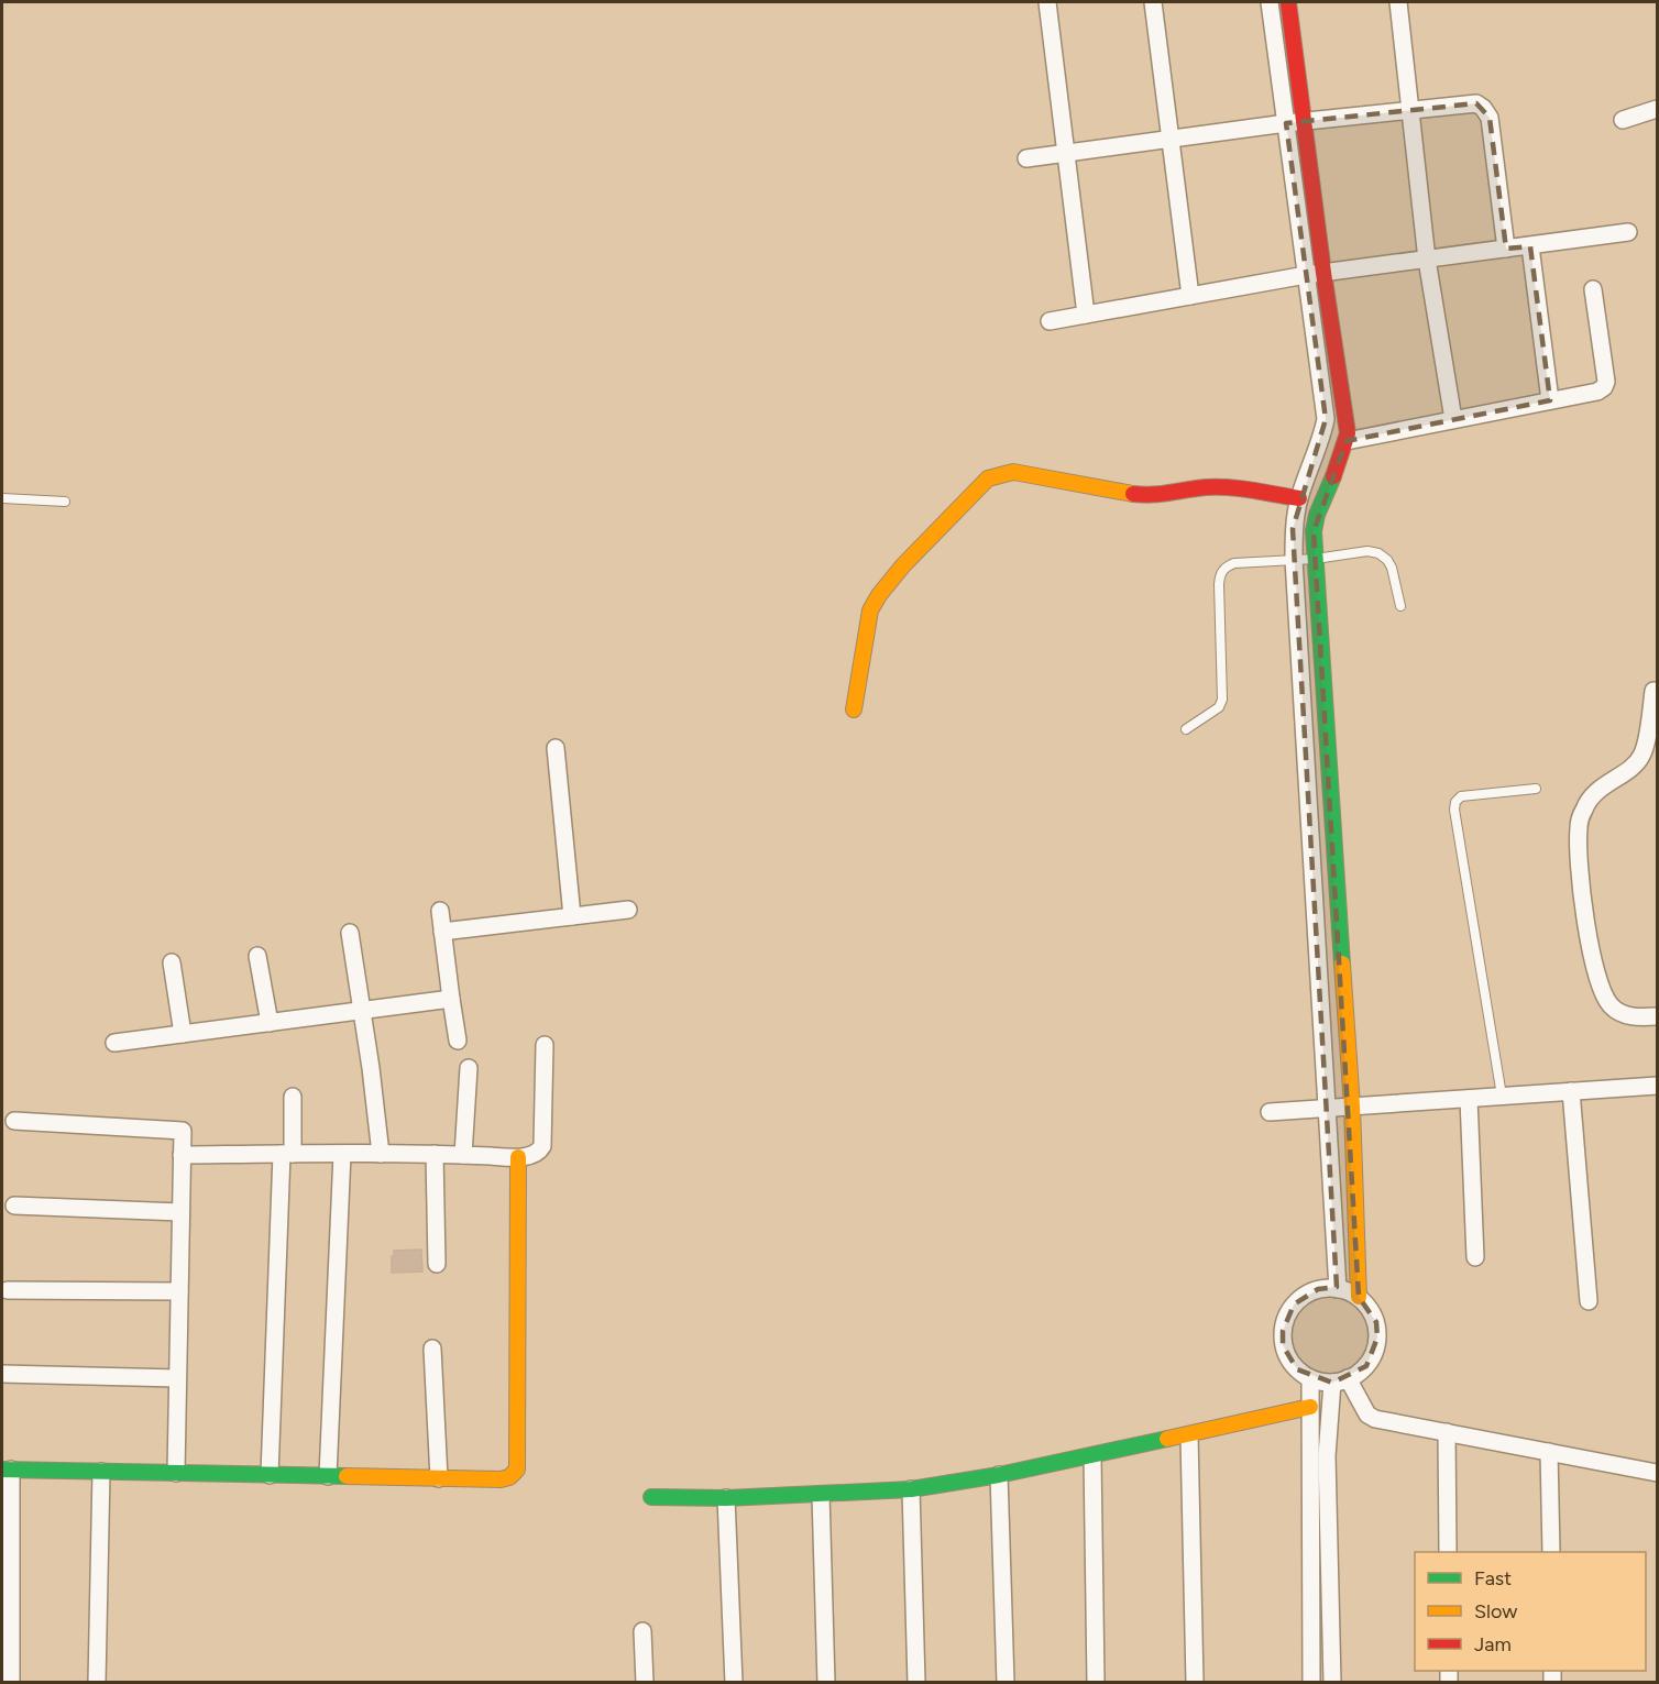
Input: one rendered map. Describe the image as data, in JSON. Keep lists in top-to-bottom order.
{
  "legend": ["Fast", "Slow", "Jam"]
}
